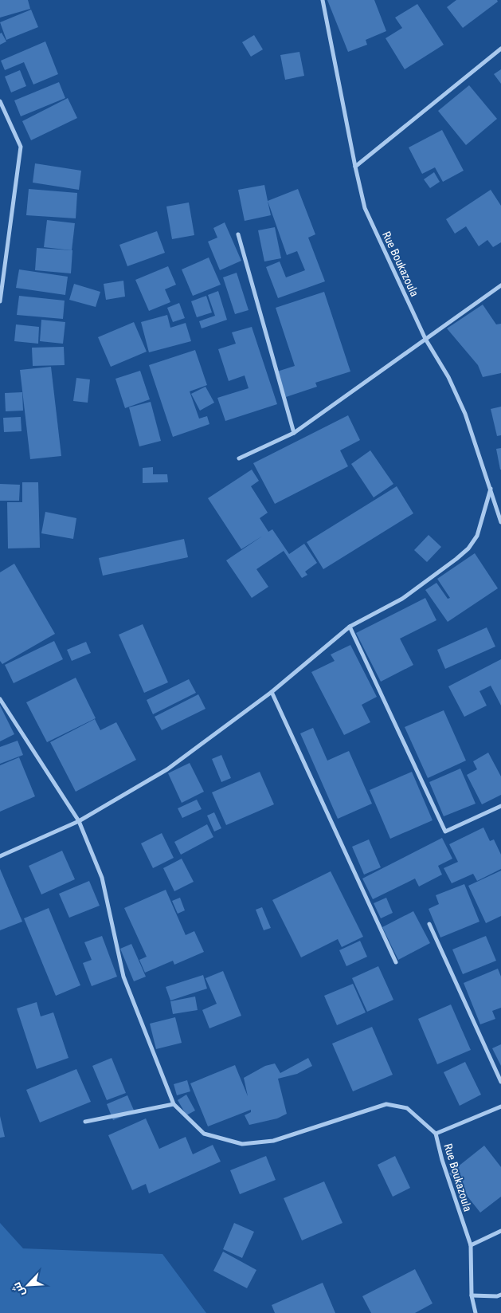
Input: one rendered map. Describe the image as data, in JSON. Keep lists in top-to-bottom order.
{
  "streets": {
    "street": ["Rue Boukazoula"]
  },
  "north": "bottom left"
}
